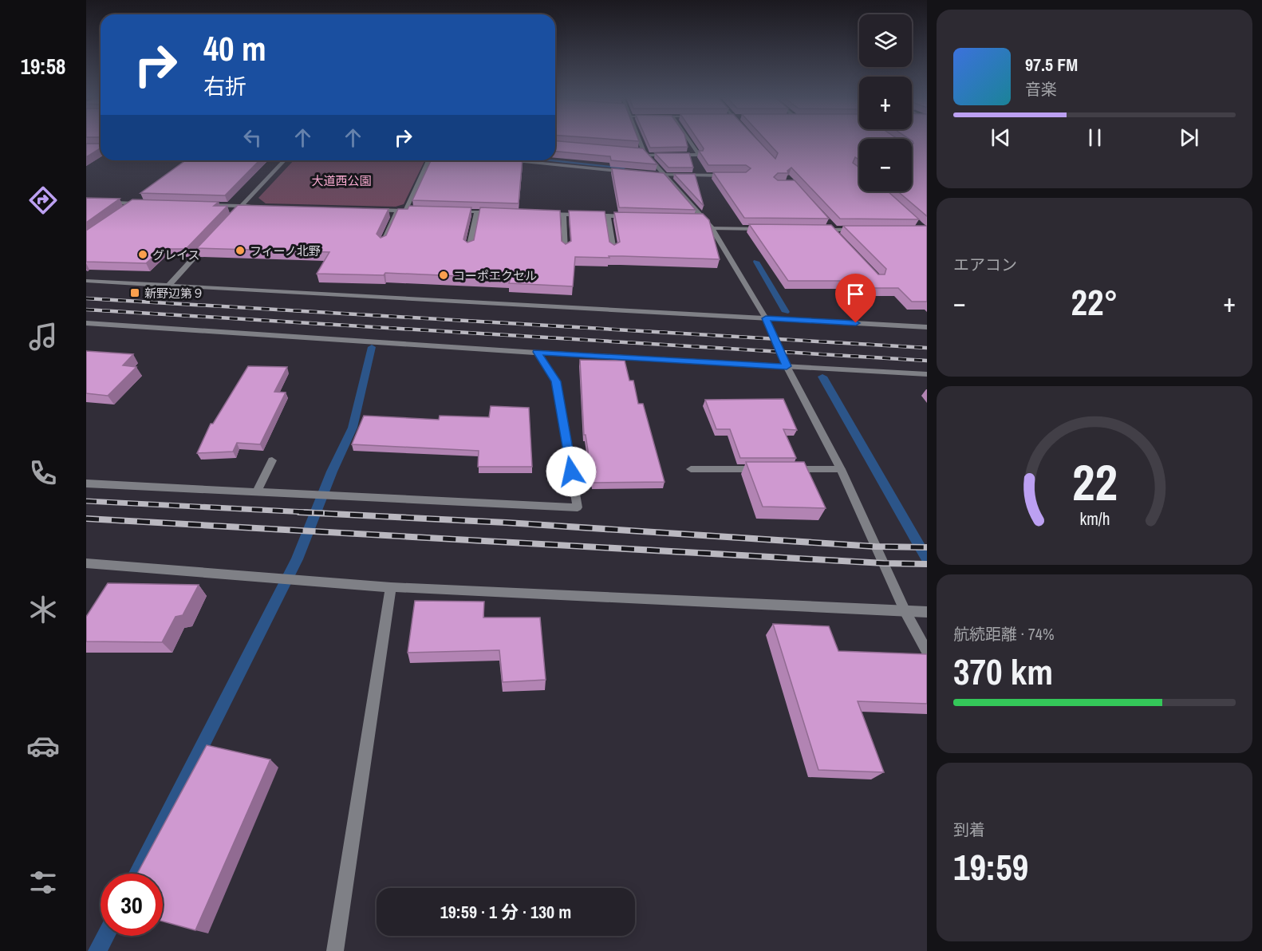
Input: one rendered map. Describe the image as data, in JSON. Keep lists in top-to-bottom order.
{
  "parks": ["大道西公園"],
  "places": {
    "other": ["フィーノ北野", "グレイス", "コーポエクセル"],
    "transit": ["新野辺第９"]
  },
  "page": {
    "tabs": "19:58",
    "map_buttons": ["+", "−"],
    "turn": ["40 m", "右折"],
    "song": ["97.5 FM", "音楽"],
    "tile": [
      "エアコン",
      ["航続距離 · 74%", "370 km"],
      ["到着", "19:59"]
    ],
    "heat": ["−", "22°", "+"],
    "limit": "30",
    "trip": "19:59 · 1 分 · 130 m",
    "gauge": ["22", "km/h"]
  }
}
